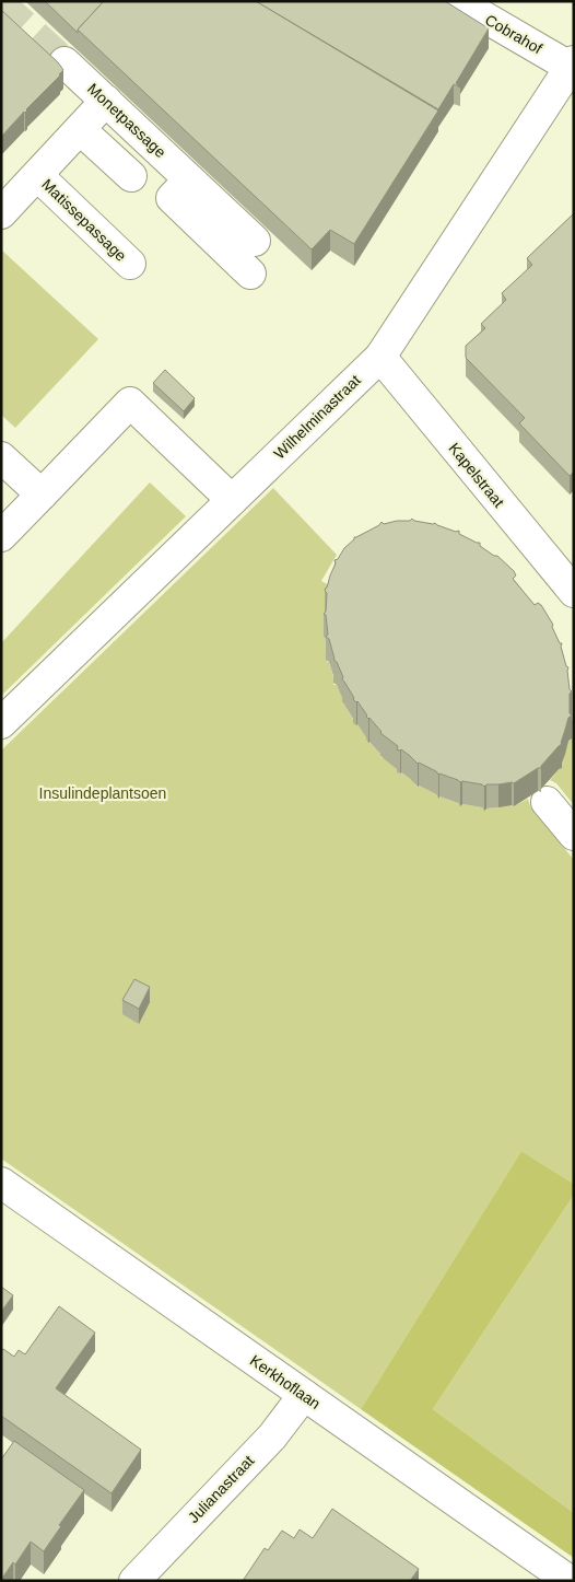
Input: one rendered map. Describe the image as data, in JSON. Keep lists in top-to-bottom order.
{
  "streets": {
    "street": [
      "Cobrahof",
      "Monetpassage",
      "Matissepassage",
      "Wilhelminastraat",
      "Kapelstraat",
      "Kerkhoflaan",
      "Julianastraat"
    ]
  },
  "crossings": [
    ["Cobrahof", "Wilhelminastraat"],
    ["Monetpassage", "Matissepassage"],
    ["Wilhelminastraat", "Kapelstraat"],
    ["Kerkhoflaan", "Julianastraat"]
  ],
  "parks": ["Insulindeplantsoen"]
}
